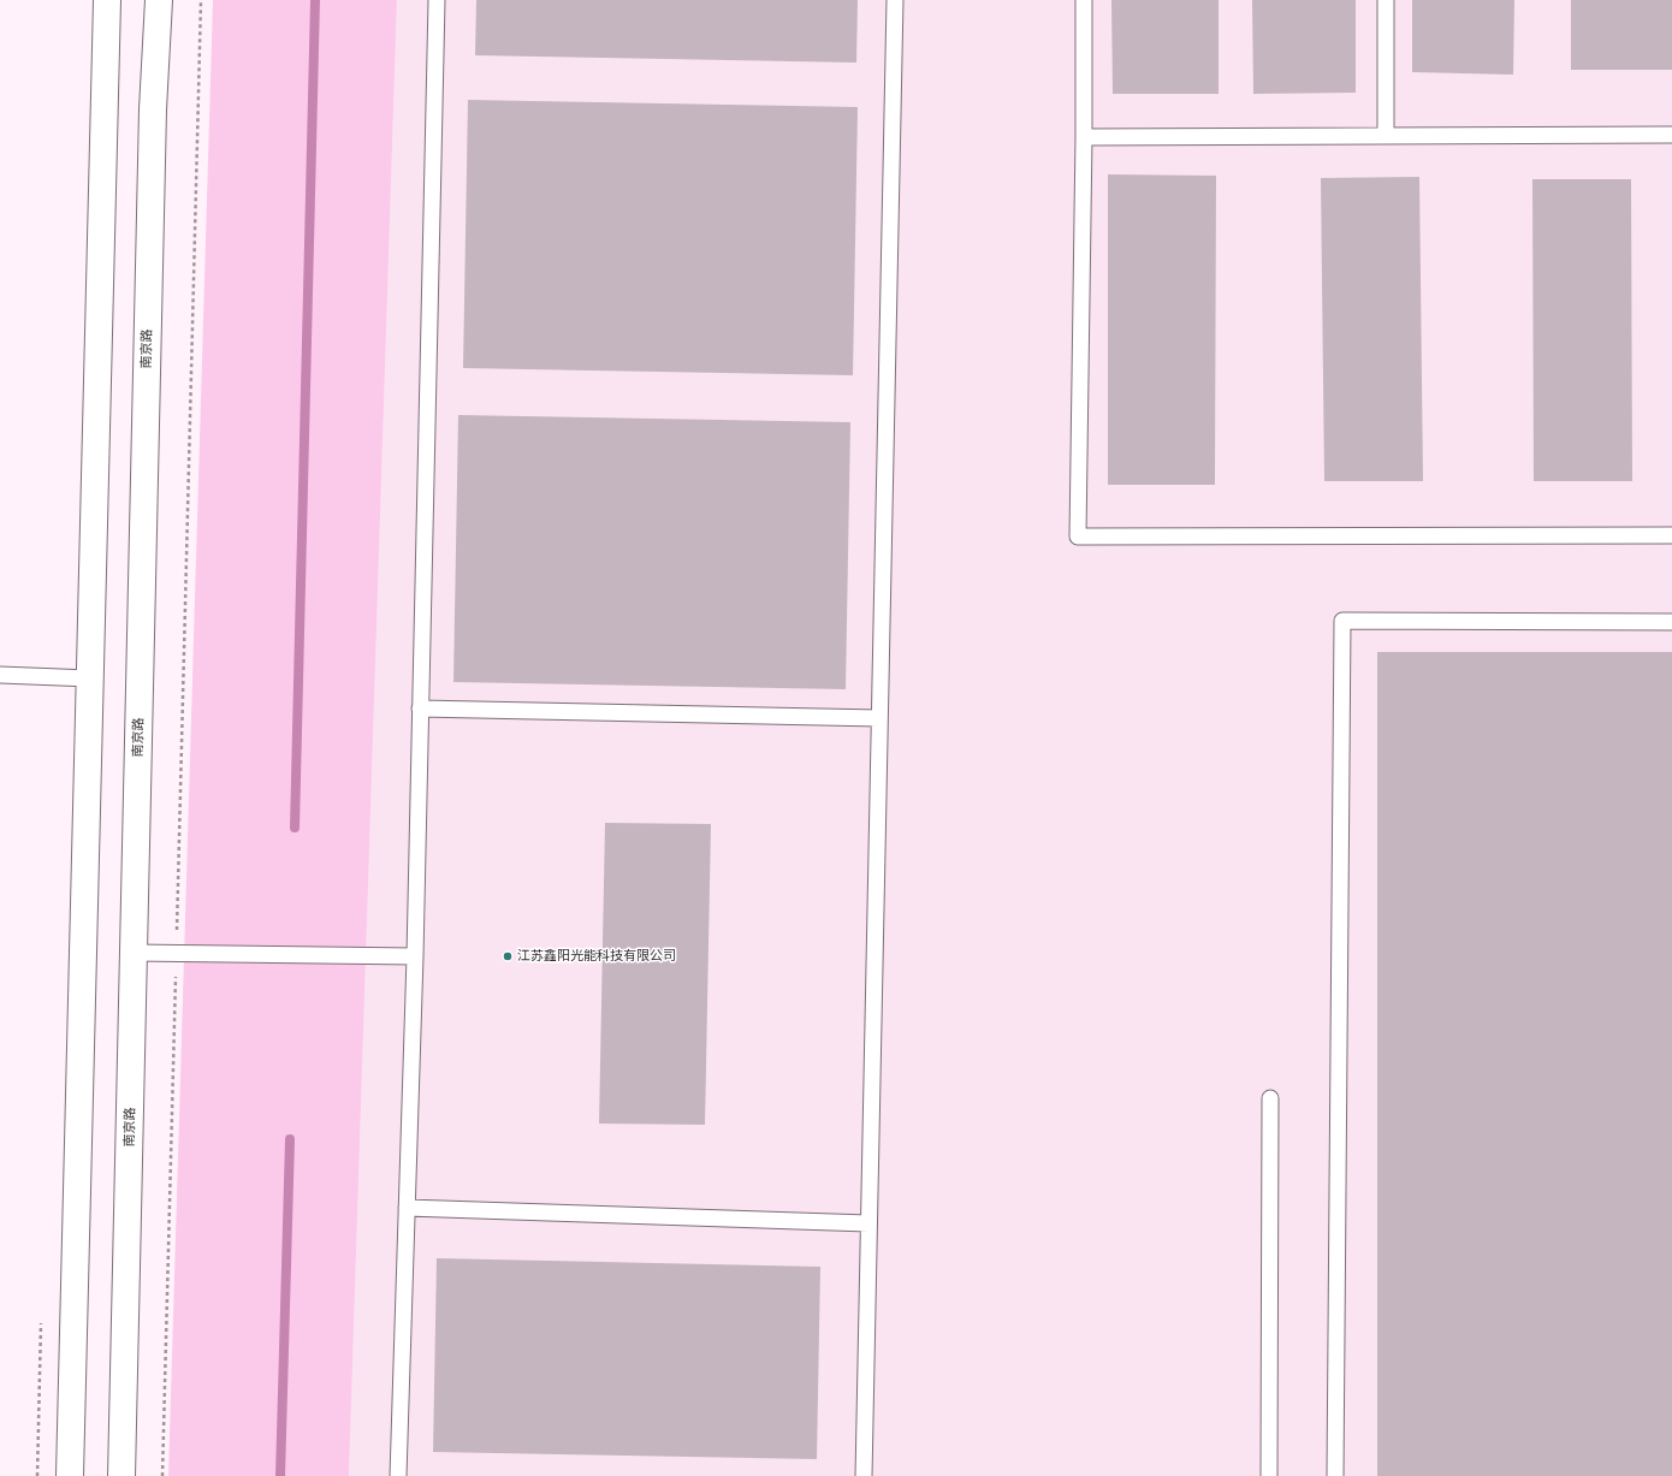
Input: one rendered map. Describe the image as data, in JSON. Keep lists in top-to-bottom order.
{
  "streets": {
    "main road": ["南京路"]
  },
  "places": ["江苏鑫阳光能科技有限公司"]
}
